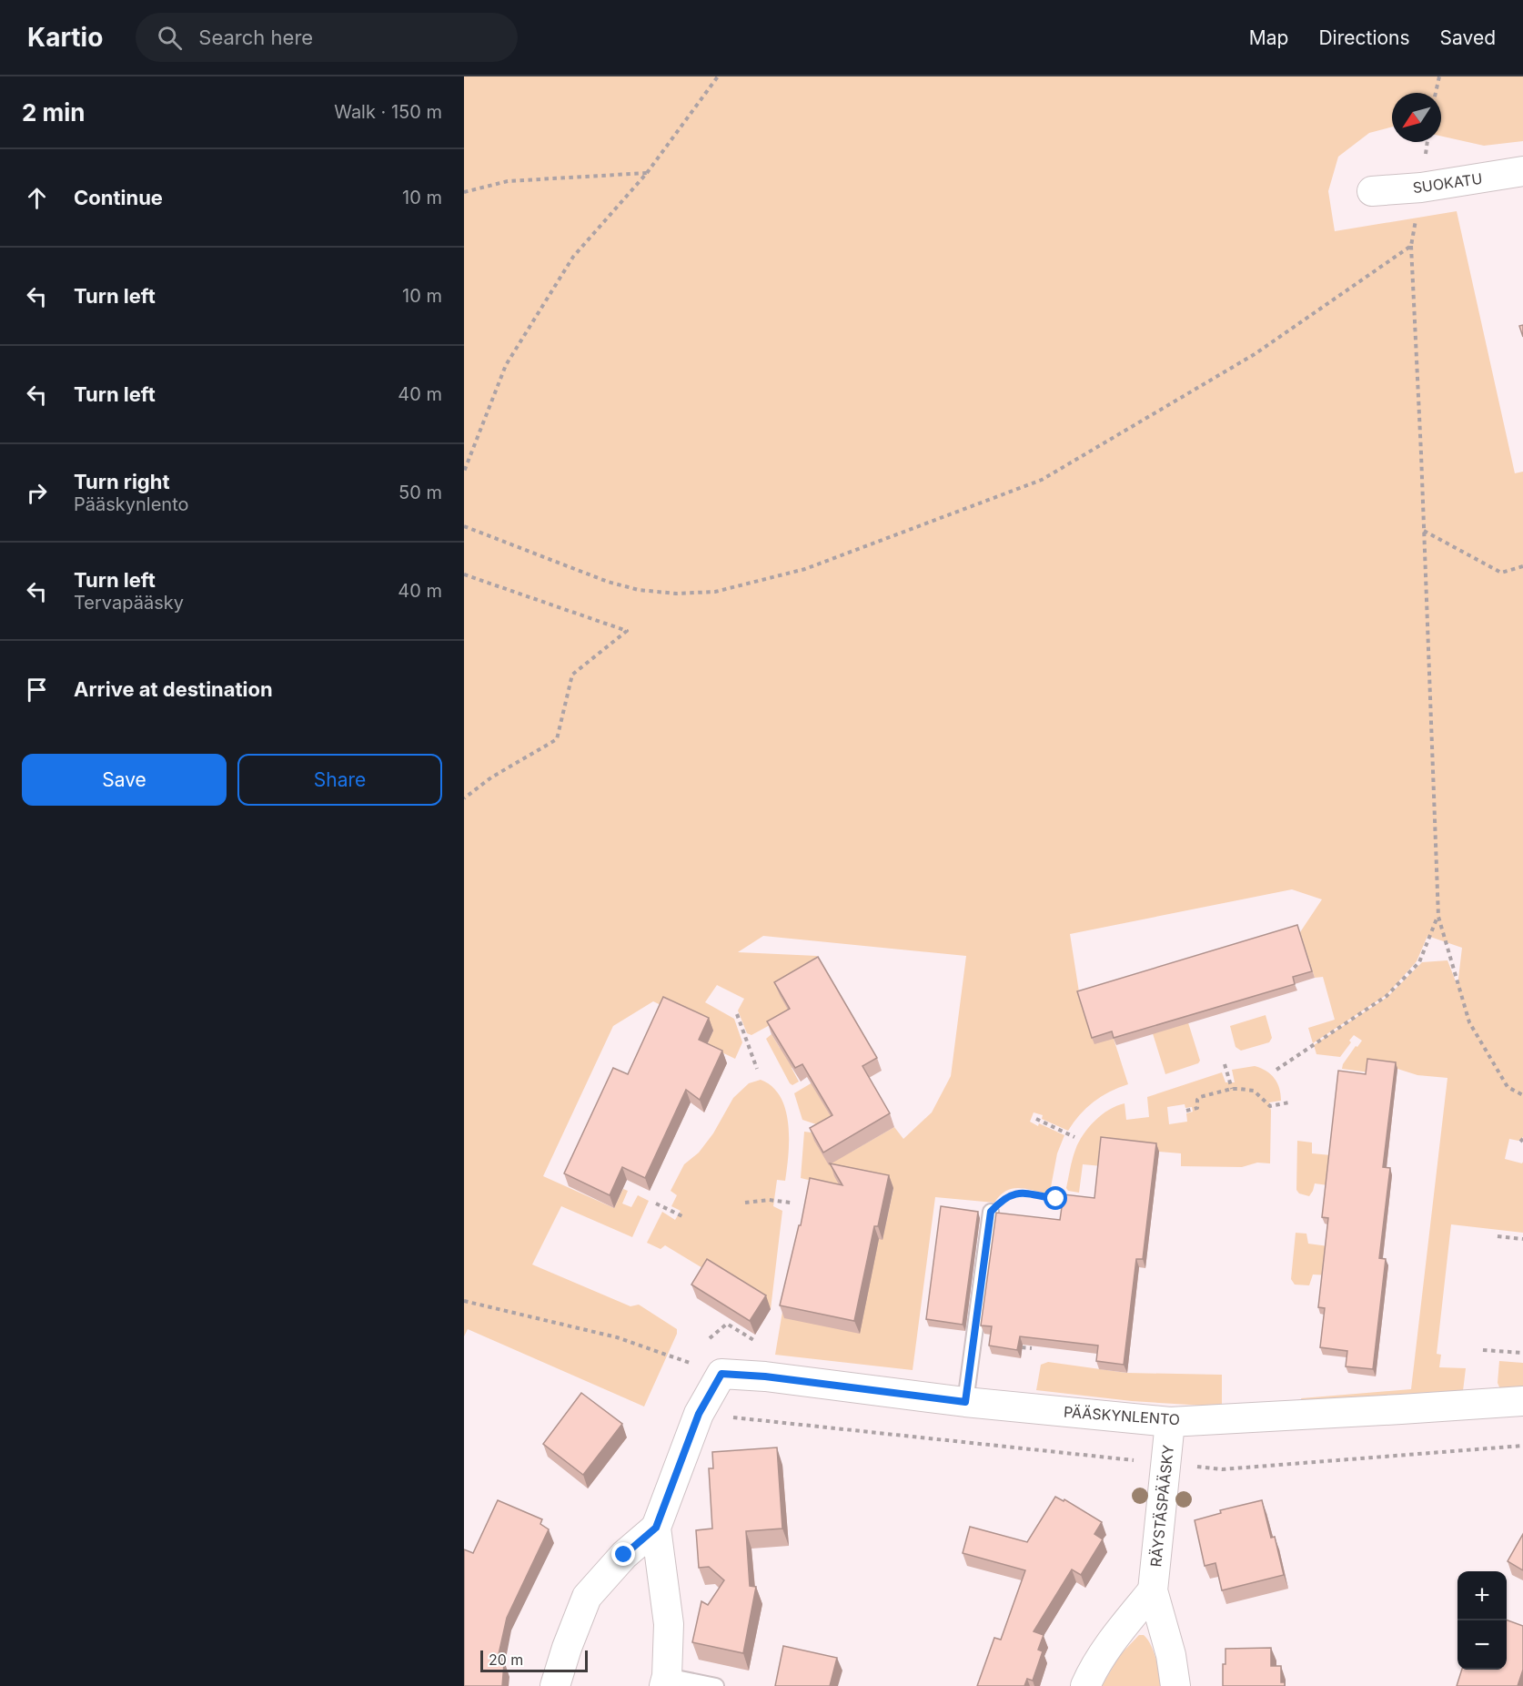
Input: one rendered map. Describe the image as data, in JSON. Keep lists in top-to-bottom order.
{
  "streets": {
    "street": ["SUOKATU", "PÄÄSKYNLENTO", "RÄYSTÄSPÄÄSKY"]
  },
  "crossings": [
    ["PÄÄSKYNLENTO", "RÄYSTÄSPÄÄSKY"]
  ],
  "scale_bar": "20 m",
  "north": "bottom left",
  "page": {
    "header": "Kartio",
    "search": "Search here",
    "nav": ["Map", "Directions", "Saved"],
    "heading": ["2 min", "Walk · 150 m"],
    "list": [
      ["Continue", "10 m"],
      ["Turn left", "10 m"],
      ["Turn left", "40 m"],
      ["Turn right", "Pääskynlento", "50 m"],
      ["Turn left", "Tervapääsky", "40 m"],
      "Arrive at destination"
    ],
    "buttons": ["Save", "Share"],
    "map_buttons": ["+", "−"],
    "scale": "20 m"
  }
}
